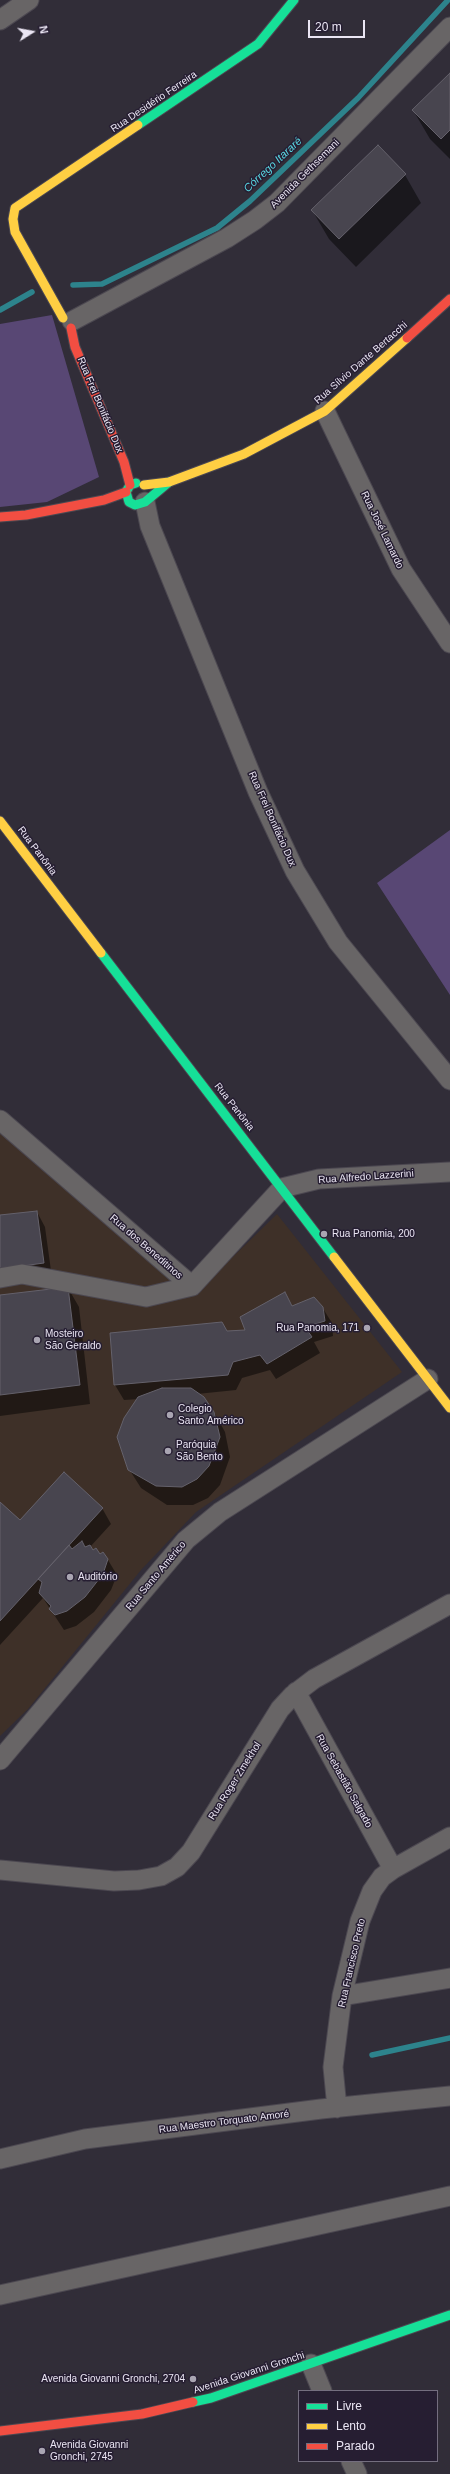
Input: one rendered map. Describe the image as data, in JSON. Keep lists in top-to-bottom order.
{
  "streets": {
    "street": [
      "Rua Desidério Ferreira",
      "Avenida Gethsemani",
      "Rua Sílvio Dante Bertacchi",
      "Rua Frei Bonifácio Dux",
      "Rua José Lamardo",
      "Rua Panônia",
      "Rua Alfredo Lazzerini",
      "Rua dos Beneditinos",
      "Rua Santo Américo",
      "Rua Roger Zmekhol",
      "Rua Sebastião Salgado",
      "Rua Francisco Preto",
      "Rua Maestro Torquato Amoré",
      "Avenida Giovanni Gronchi"
    ]
  },
  "crossings": [
    ["Rua Desidério Ferreira", "Rua Frei Bonifácio Dux"],
    ["Avenida Gethsemani", "Rua Frei Bonifácio Dux"],
    ["Rua Sílvio Dante Bertacchi", "Rua Frei Bonifácio Dux"],
    ["Rua Sílvio Dante Bertacchi", "Rua José Lamardo"],
    ["Rua Panônia", "Rua Alfredo Lazzerini"],
    ["Rua Panônia", "Rua dos Beneditinos"],
    ["Rua Panônia", "Rua Santo Américo"],
    ["Rua Alfredo Lazzerini", "Rua dos Beneditinos"],
    ["Rua Roger Zmekhol", "Rua Sebastião Salgado"],
    ["Rua Sebastião Salgado", "Rua Francisco Preto"],
    ["Rua Francisco Preto", "Rua Maestro Torquato Amoré"]
  ],
  "water": ["Córrego Itararé"],
  "places": [
    "Rua Panomia, 200",
    "Rua Panomia, 171",
    "Mosteiro São Geraldo",
    "Colegio Santo Américo",
    "Paróquia São Bento",
    "Auditório",
    "Avenida Giovanni Gronchi, 2704",
    "Avenida Giovanni Gronchi, 2745"
  ],
  "legend": ["Livre", "Lento", "Parado"],
  "scale_bar": "20 m",
  "north": "right"
}
